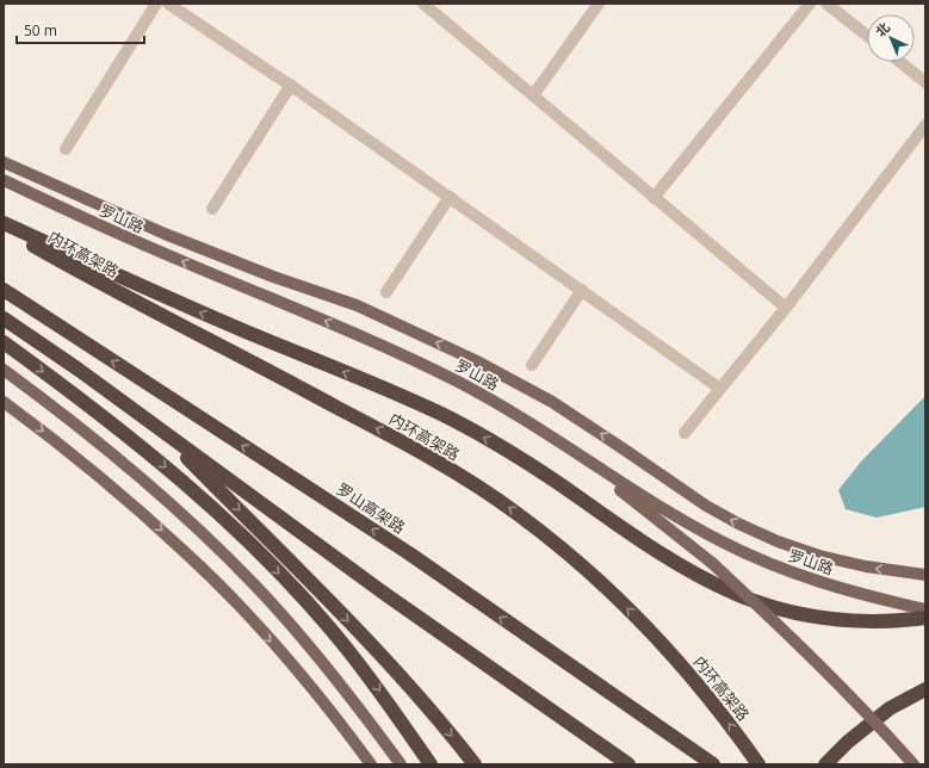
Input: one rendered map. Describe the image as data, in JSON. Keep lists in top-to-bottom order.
{
  "streets": {
    "highway": ["内环高架路", "罗山高架路"],
    "main road": ["罗山路"]
  },
  "scale_bar": "50 m",
  "north": "top left"
}
